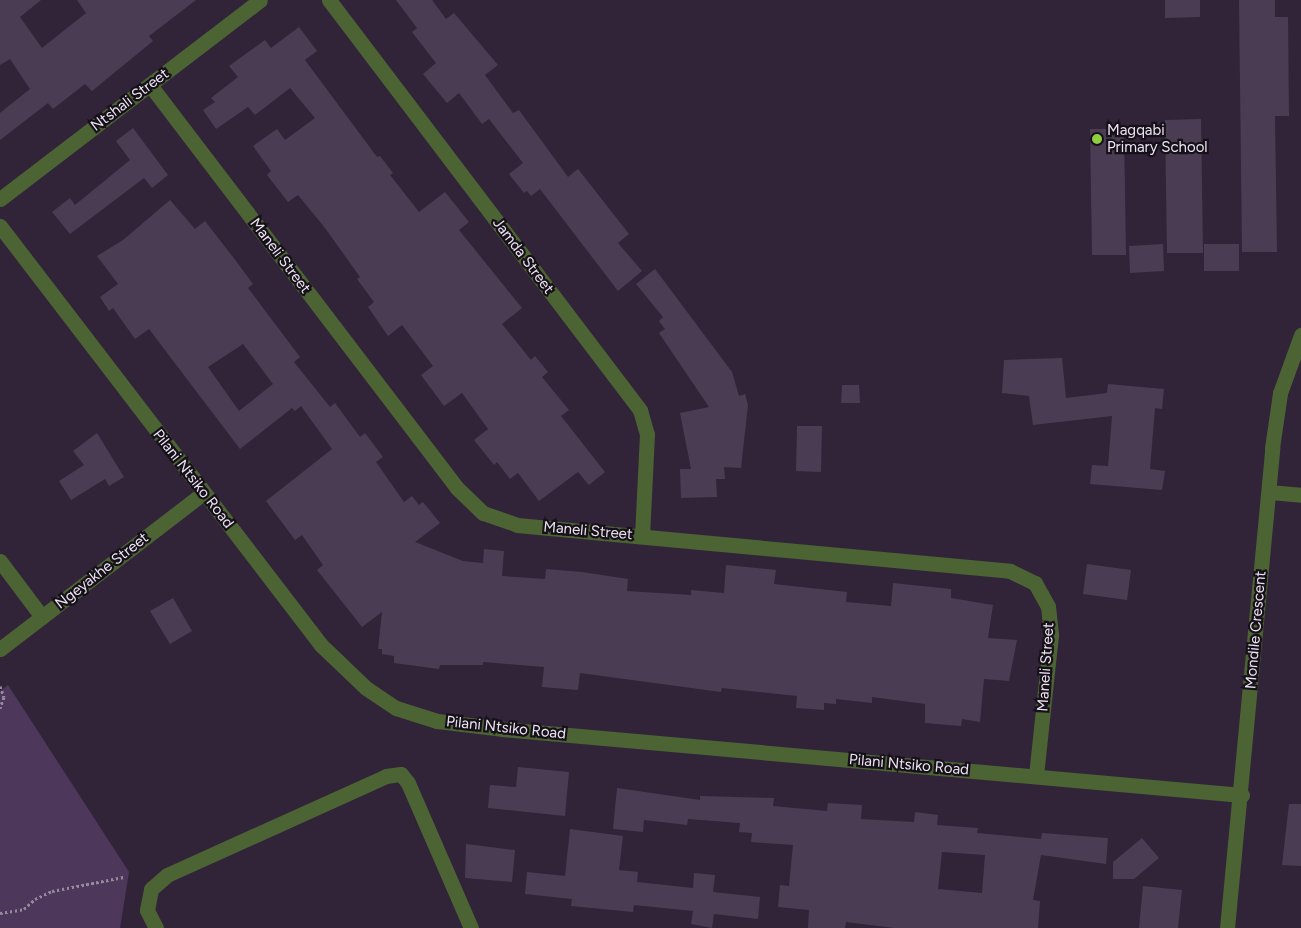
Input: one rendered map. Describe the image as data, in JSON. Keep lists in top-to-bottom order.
{
  "streets": {
    "street": [
      "Ntshali Street",
      "Maneli Street",
      "Jamda Street",
      "Pilani Ntsiko Road",
      "Ngeyakhe Street",
      "Mondile Crescent"
    ]
  },
  "crossings": [
    ["Ntshali Street", "Maneli Street"],
    ["Maneli Street", "Jamda Street"],
    ["Maneli Street", "Pilani Ntsiko Road"],
    ["Pilani Ntsiko Road", "Ngeyakhe Street"],
    ["Pilani Ntsiko Road", "Mondile Crescent"]
  ],
  "places": ["Magqabi Primary School"]
}
